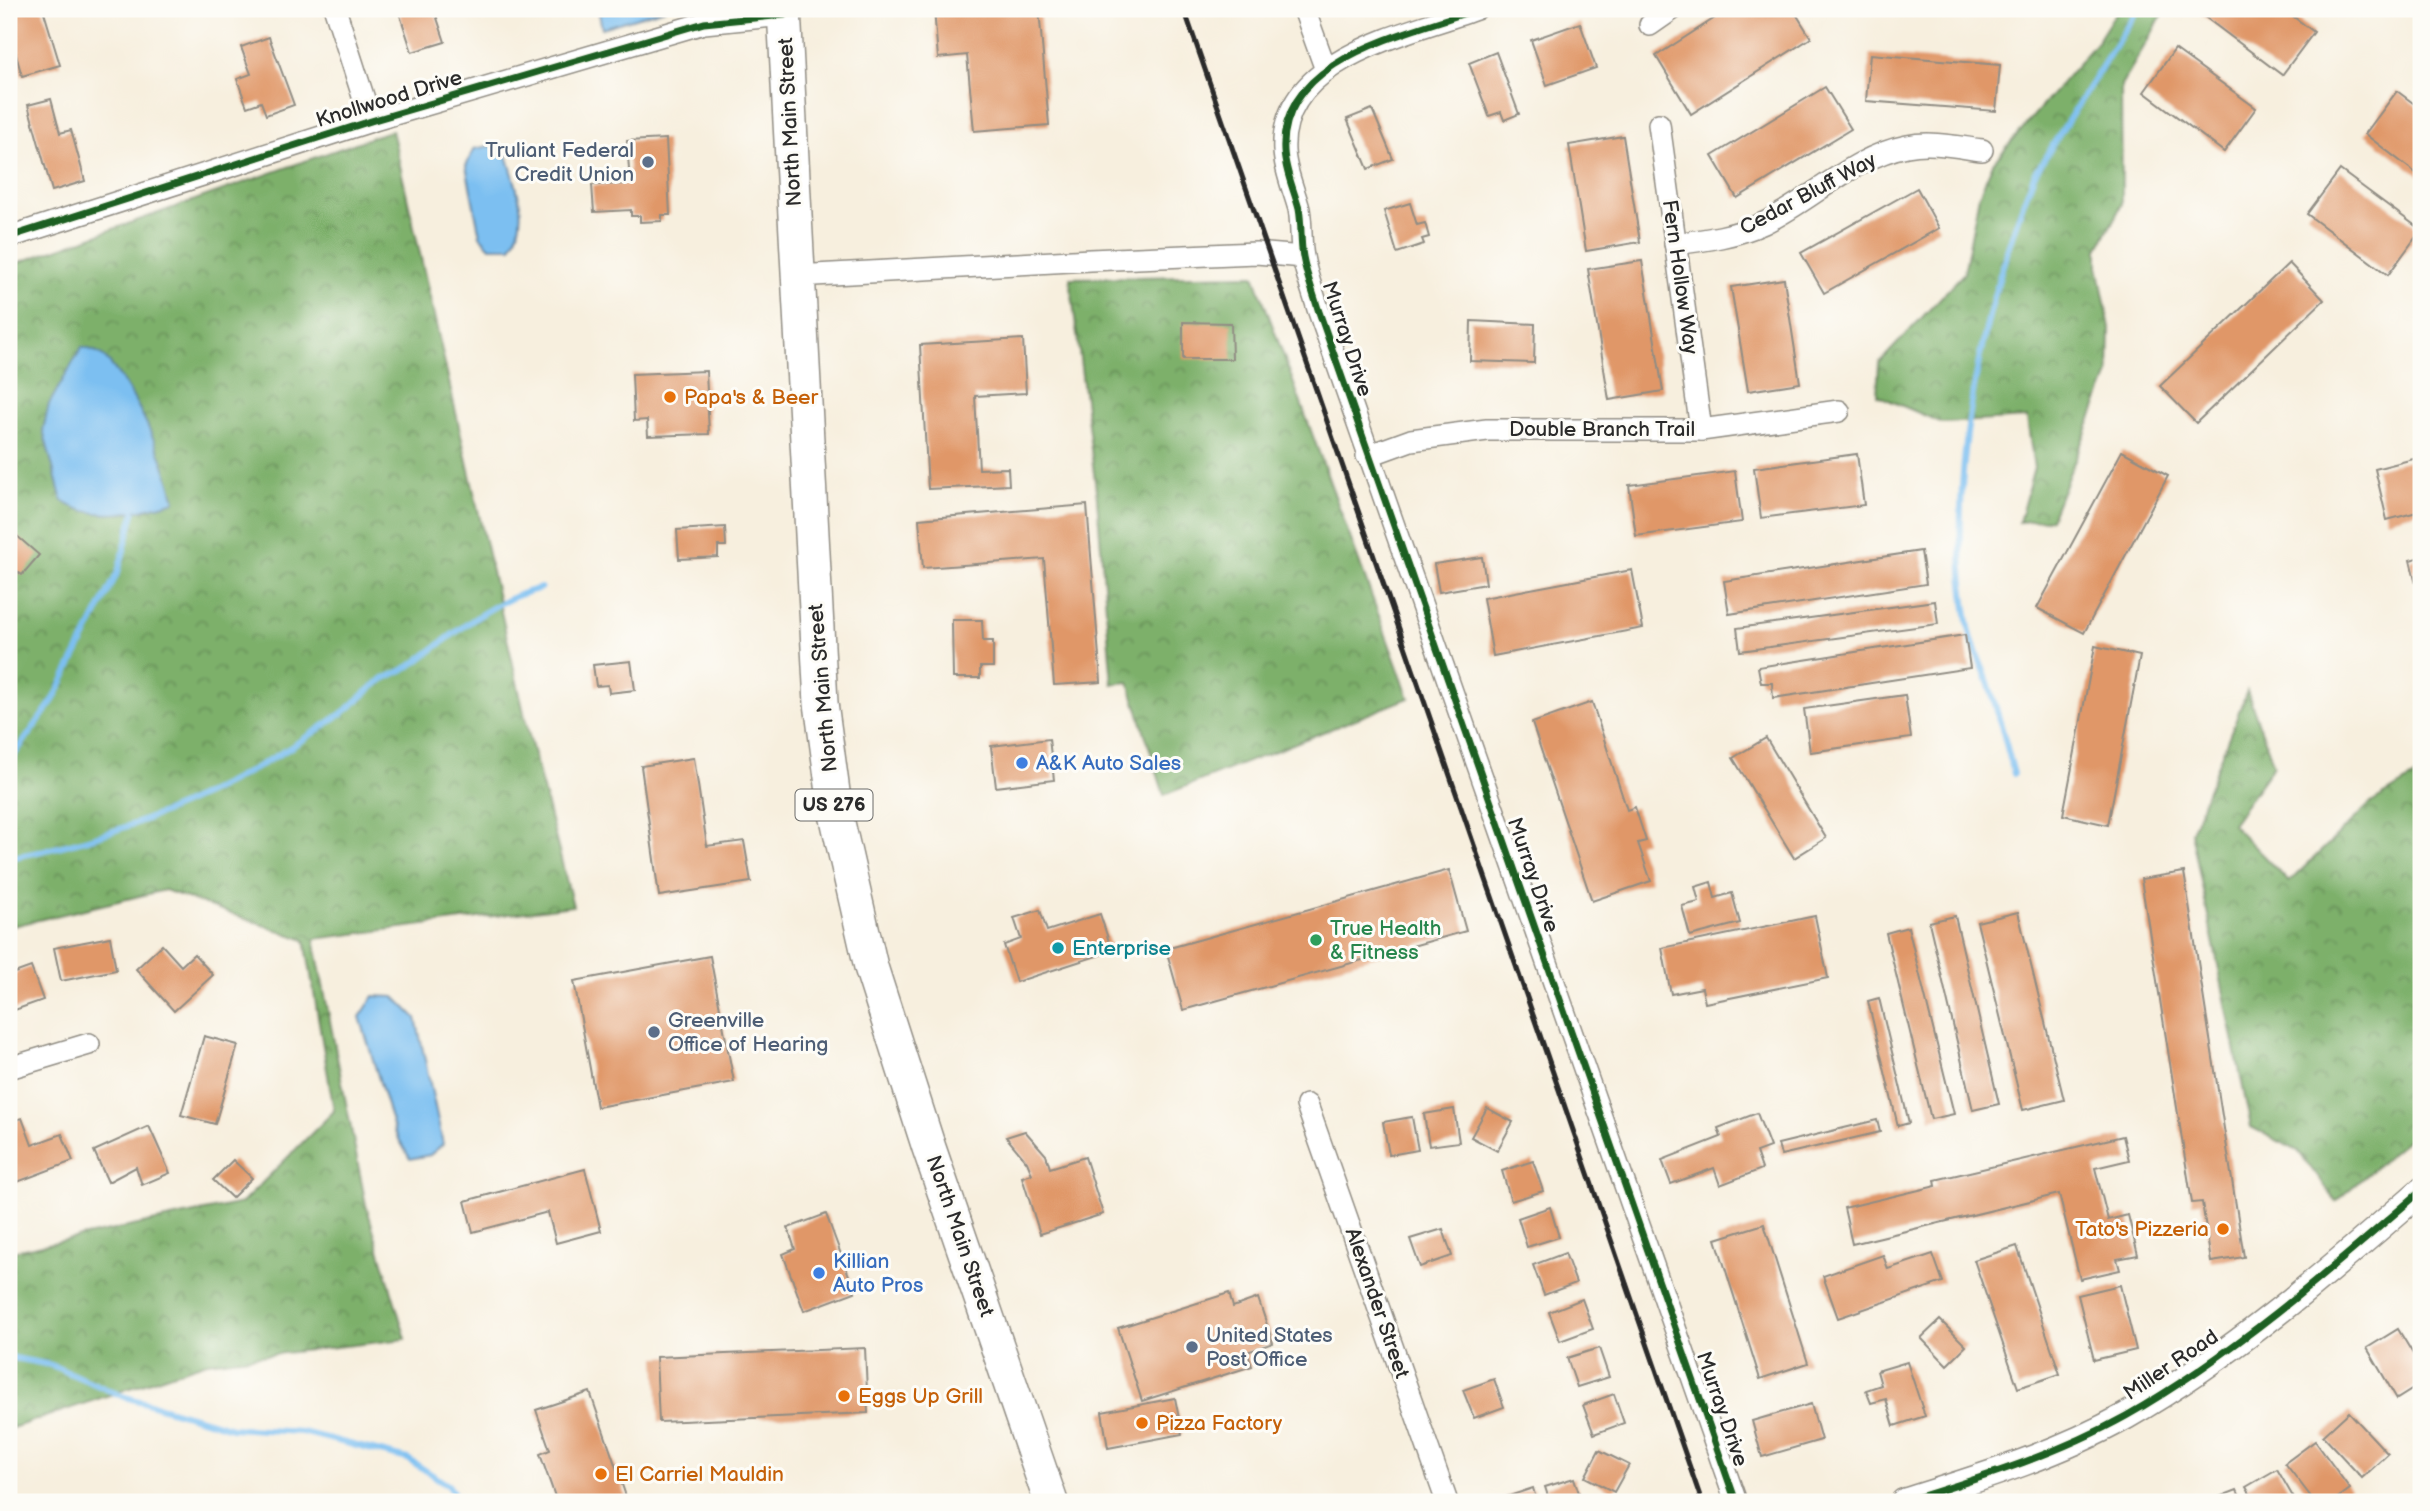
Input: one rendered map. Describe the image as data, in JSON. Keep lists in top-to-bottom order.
{
  "streets": {
    "main road": ["North Main Street", "US 276"],
    "street": [
      "Knollwood Drive",
      "Cedar Bluff Way",
      "Fern Hollow Way",
      "Murray Drive",
      "Double Branch Trail",
      "Alexander Street",
      "Miller Road"
    ]
  },
  "crossings": [
    ["Knollwood Drive", "North Main Street"],
    ["Cedar Bluff Way", "Fern Hollow Way"],
    ["Fern Hollow Way", "Double Branch Trail"],
    ["Murray Drive", "Double Branch Trail"]
  ],
  "places": [
    "Truliant Federal Credit Union",
    "Papa's & Beer",
    "A&K Auto Sales",
    "True Health & Fitness",
    "Enterprise",
    "Greenville Office of Hearing",
    "Tato's Pizzeria",
    "Killian Auto Pros",
    "United States Post Office",
    "Eggs Up Grill",
    "Pizza Factory",
    "El Carriel Mauldin"
  ]
}
